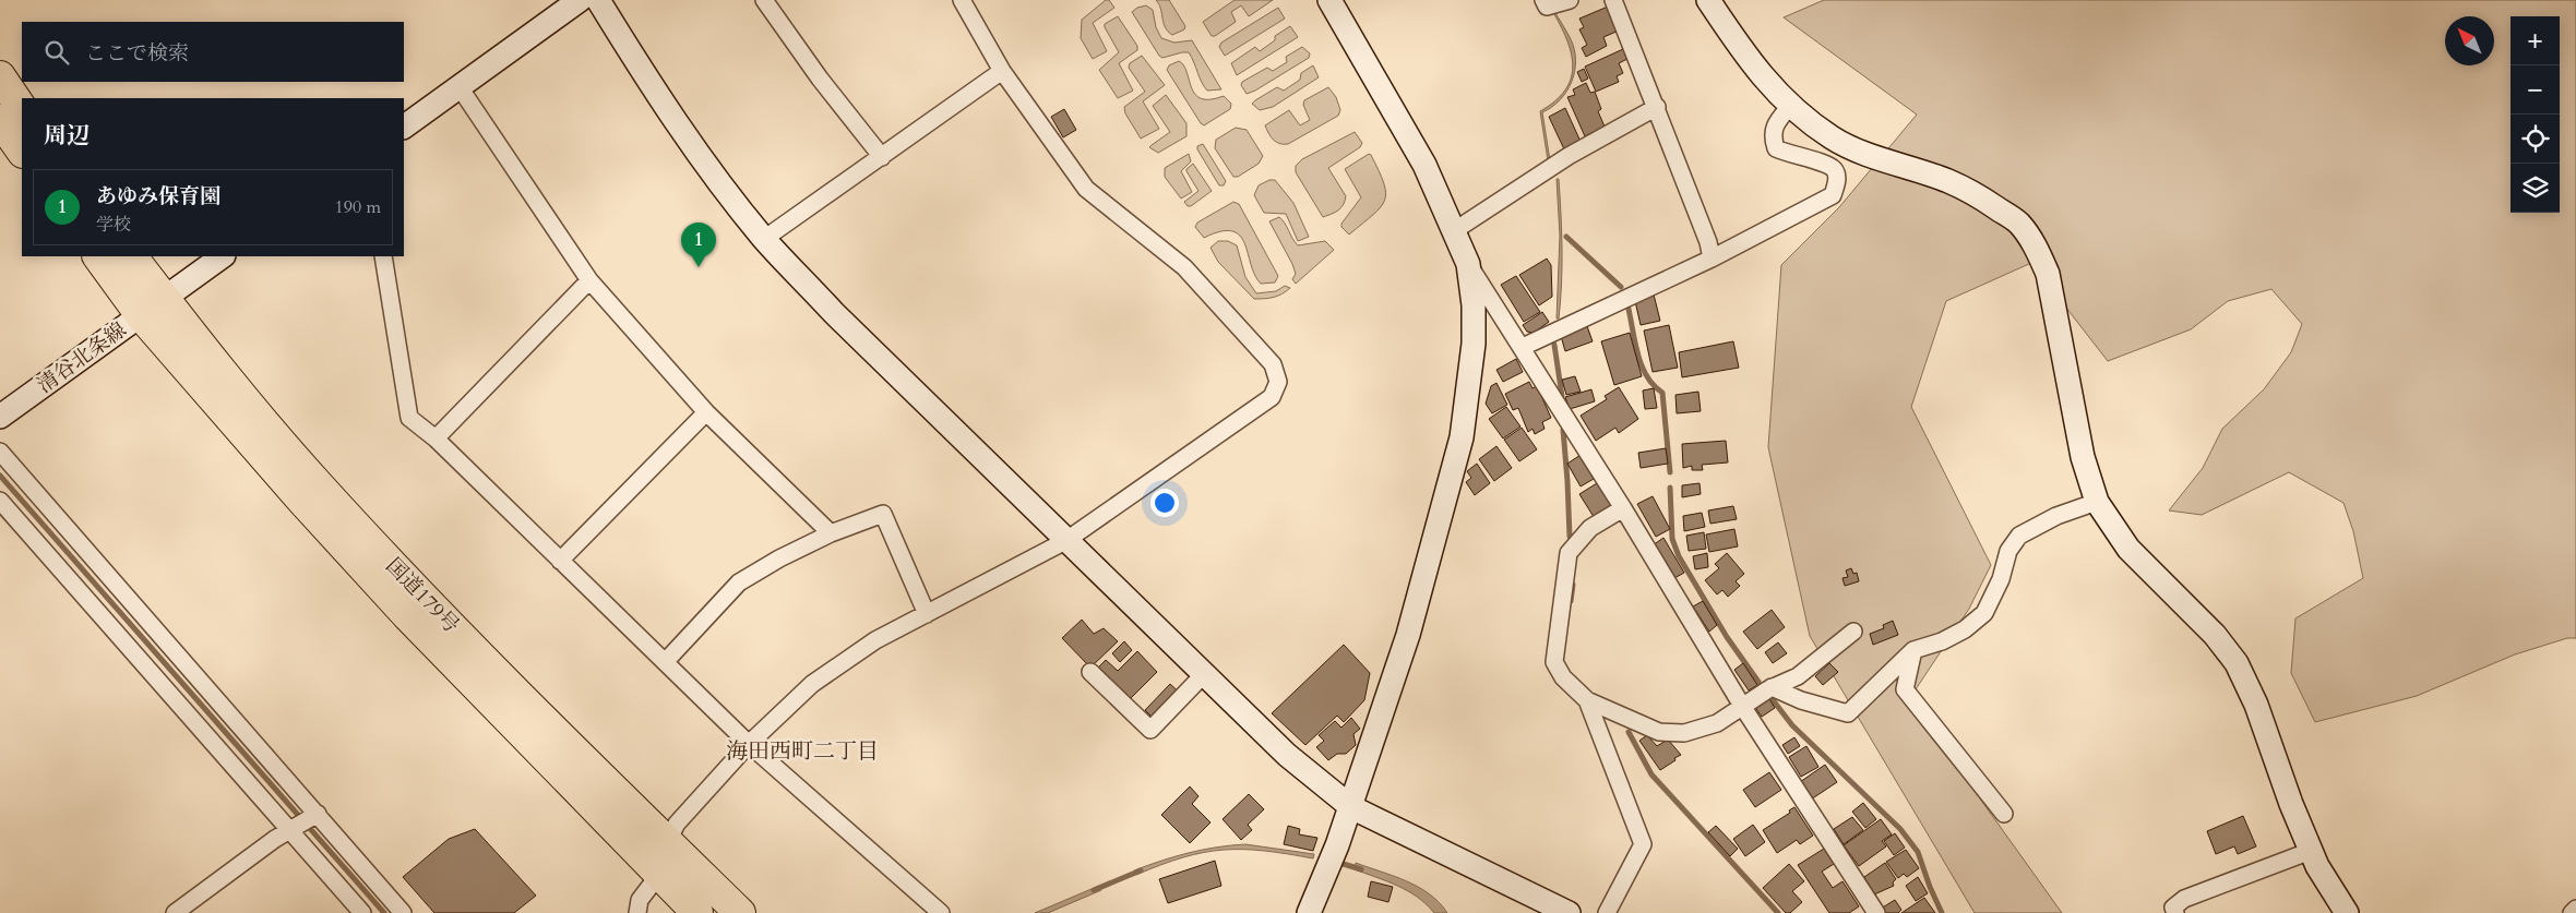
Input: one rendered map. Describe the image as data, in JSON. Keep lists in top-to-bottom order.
{
  "streets": {
    "highway": ["国道179号"],
    "street": ["清谷北条線"]
  },
  "crossings": [
    ["清谷北条線", "国道179号"]
  ],
  "districts": ["海田西町二丁目"],
  "north": "top left",
  "page": {
    "map_buttons": ["+", "−"],
    "search": "ここで検索",
    "heading": "周辺",
    "list": [
      {
        "mark": "1",
        "name": "あゆみ保育園",
        "note": "学校",
        "value": "190 m"
      }
    ],
    "pins": "1"
  }
}
